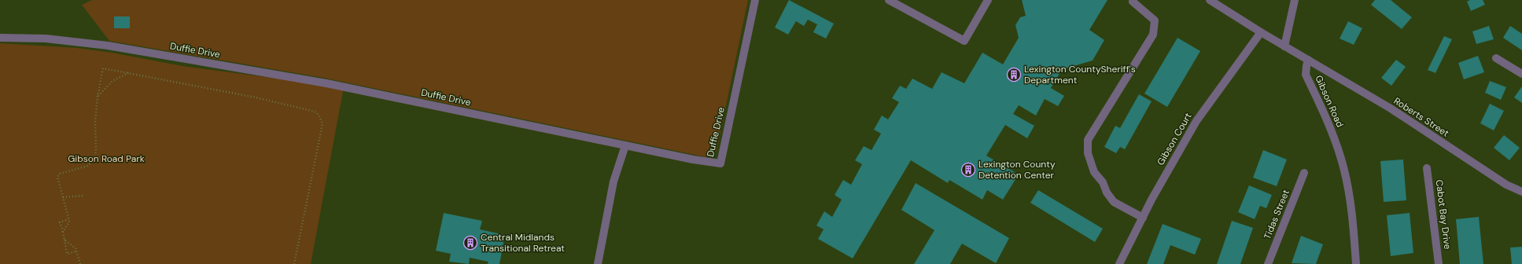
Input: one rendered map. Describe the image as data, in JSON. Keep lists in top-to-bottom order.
{
  "streets": {
    "street": [
      "Duffie Drive",
      "Gibson Road",
      "Roberts Street",
      "Gibson Court",
      "Tidas Street",
      "Cabot Bay Drive"
    ]
  },
  "crossings": [
    ["Gibson Road", "Roberts Street"]
  ],
  "parks": ["Gibson Road Park"],
  "places": {
    "building": ["Lexington CountySheriff's Department", "Lexington County Detention Center", "Central Midlands Transitional Retreat"]
  }
}
